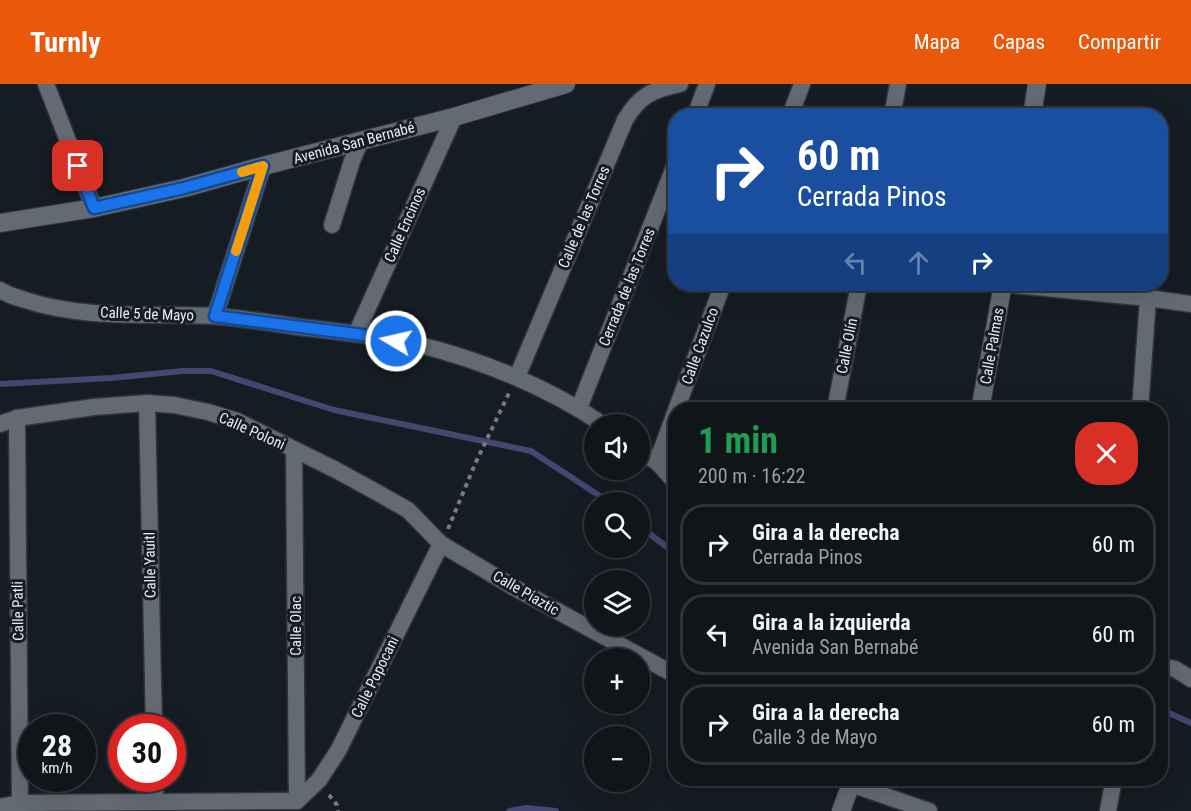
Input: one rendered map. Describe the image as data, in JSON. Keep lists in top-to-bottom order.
{
  "streets": {
    "main road": ["Avenida San Bernabé", "Calle Palmas"],
    "street": [
      "Calle de las Torres",
      "Calle Encinos",
      "Cerrada de las Torres",
      "Calle 5 de Mayo",
      "Calle Cazulco",
      "Calle Olín",
      "Calle Poloni",
      "Calle Yauitl",
      "Calle Piaztic",
      "Calle Patli",
      "Calle Olac",
      "Calle Popocani"
    ]
  },
  "crossings": [
    ["Avenida San Bernabé", "Calle Encinos"],
    ["Calle de las Torres", "Calle 5 de Mayo"],
    ["Calle Encinos", "Calle 5 de Mayo"],
    ["Cerrada de las Torres", "Calle 5 de Mayo"],
    ["Calle Poloni", "Calle Yauitl"],
    ["Calle Poloni", "Calle Piaztic"],
    ["Calle Poloni", "Calle Patli"],
    ["Calle Poloni", "Calle Olac"],
    ["Calle Poloni", "Calle Popocani"],
    ["Calle Piaztic", "Calle Popocani"],
    ["Calle Olac", "Calle Popocani"]
  ],
  "page": {
    "header": "Turnly",
    "nav": ["Mapa", "Capas", "Compartir"],
    "turn": ["60 m", "Cerrada Pinos"],
    "heading": ["1 min", "200 m · 16:22"],
    "map_buttons": ["+", "−"],
    "list": [
      {
        "name": "Gira a la derecha",
        "note": "Cerrada Pinos",
        "value": "60 m"
      },
      {
        "name": "Gira a la izquierda",
        "note": "Avenida San Bernabé",
        "value": "60 m"
      },
      {
        "name": "Gira a la derecha",
        "note": "Calle 3 de Mayo",
        "value": "60 m"
      }
    ],
    "speed": "28 km/h",
    "limit": "30"
  }
}
